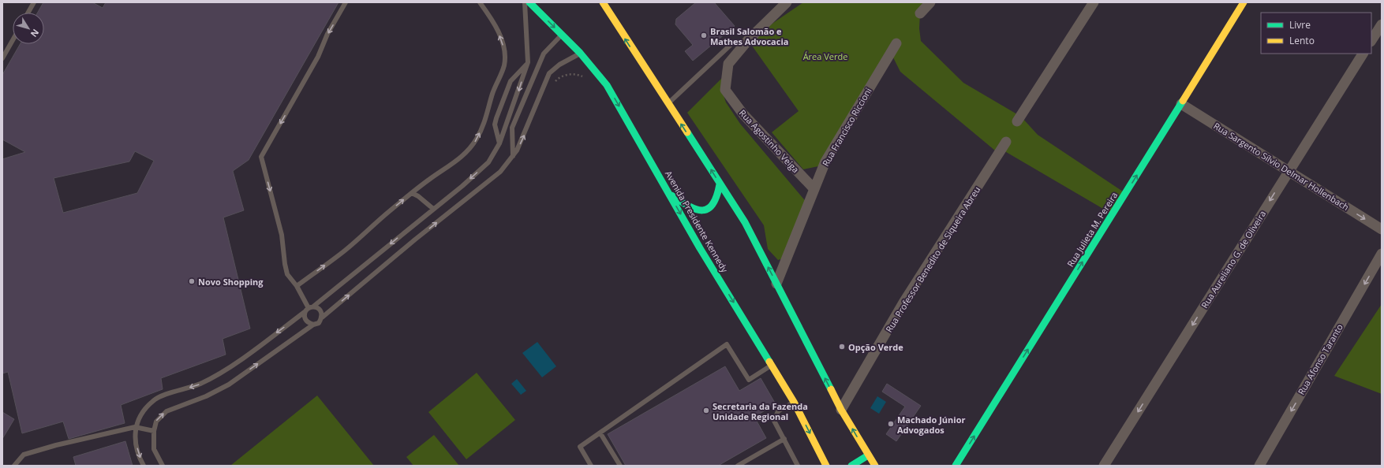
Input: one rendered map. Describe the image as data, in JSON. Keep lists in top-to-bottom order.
{
  "streets": {
    "main road": ["Avenida Presidente Kennedy", "Rua Julieta M. Pereira"],
    "street": [
      "Rua Francisco Riccioni",
      "Rua Agostinho Veiga",
      "Rua Sargento Sílvio Delmar Hollenbach",
      "Rua Professor Benedito de Siqueira Abreu",
      "Rua Aureliano G. de Oliveira",
      "Rua Afonso Taranto"
    ]
  },
  "crossings": [
    ["Rua Francisco Riccioni", "Rua Agostinho Veiga"],
    ["Rua Sargento Sílvio Delmar Hollenbach", "Rua Julieta M. Pereira"],
    ["Rua Sargento Sílvio Delmar Hollenbach", "Rua Aureliano G. de Oliveira"]
  ],
  "one_way": [
    "Rua Sargento Sílvio Delmar Hollenbach",
    "Rua Julieta M. Pereira",
    "Rua Aureliano G. de Oliveira",
    "Rua Afonso Taranto"
  ],
  "parks": ["Área Verde"],
  "places": [
    "Brasil Salomão e Mathes Advocacia",
    "Novo Shopping",
    "Opção Verde",
    "Secretaria da Fazenda Unidade Regional",
    "Machado Júnior Advogados"
  ],
  "legend": ["Livre", "Lento"],
  "north": "bottom right"
}
